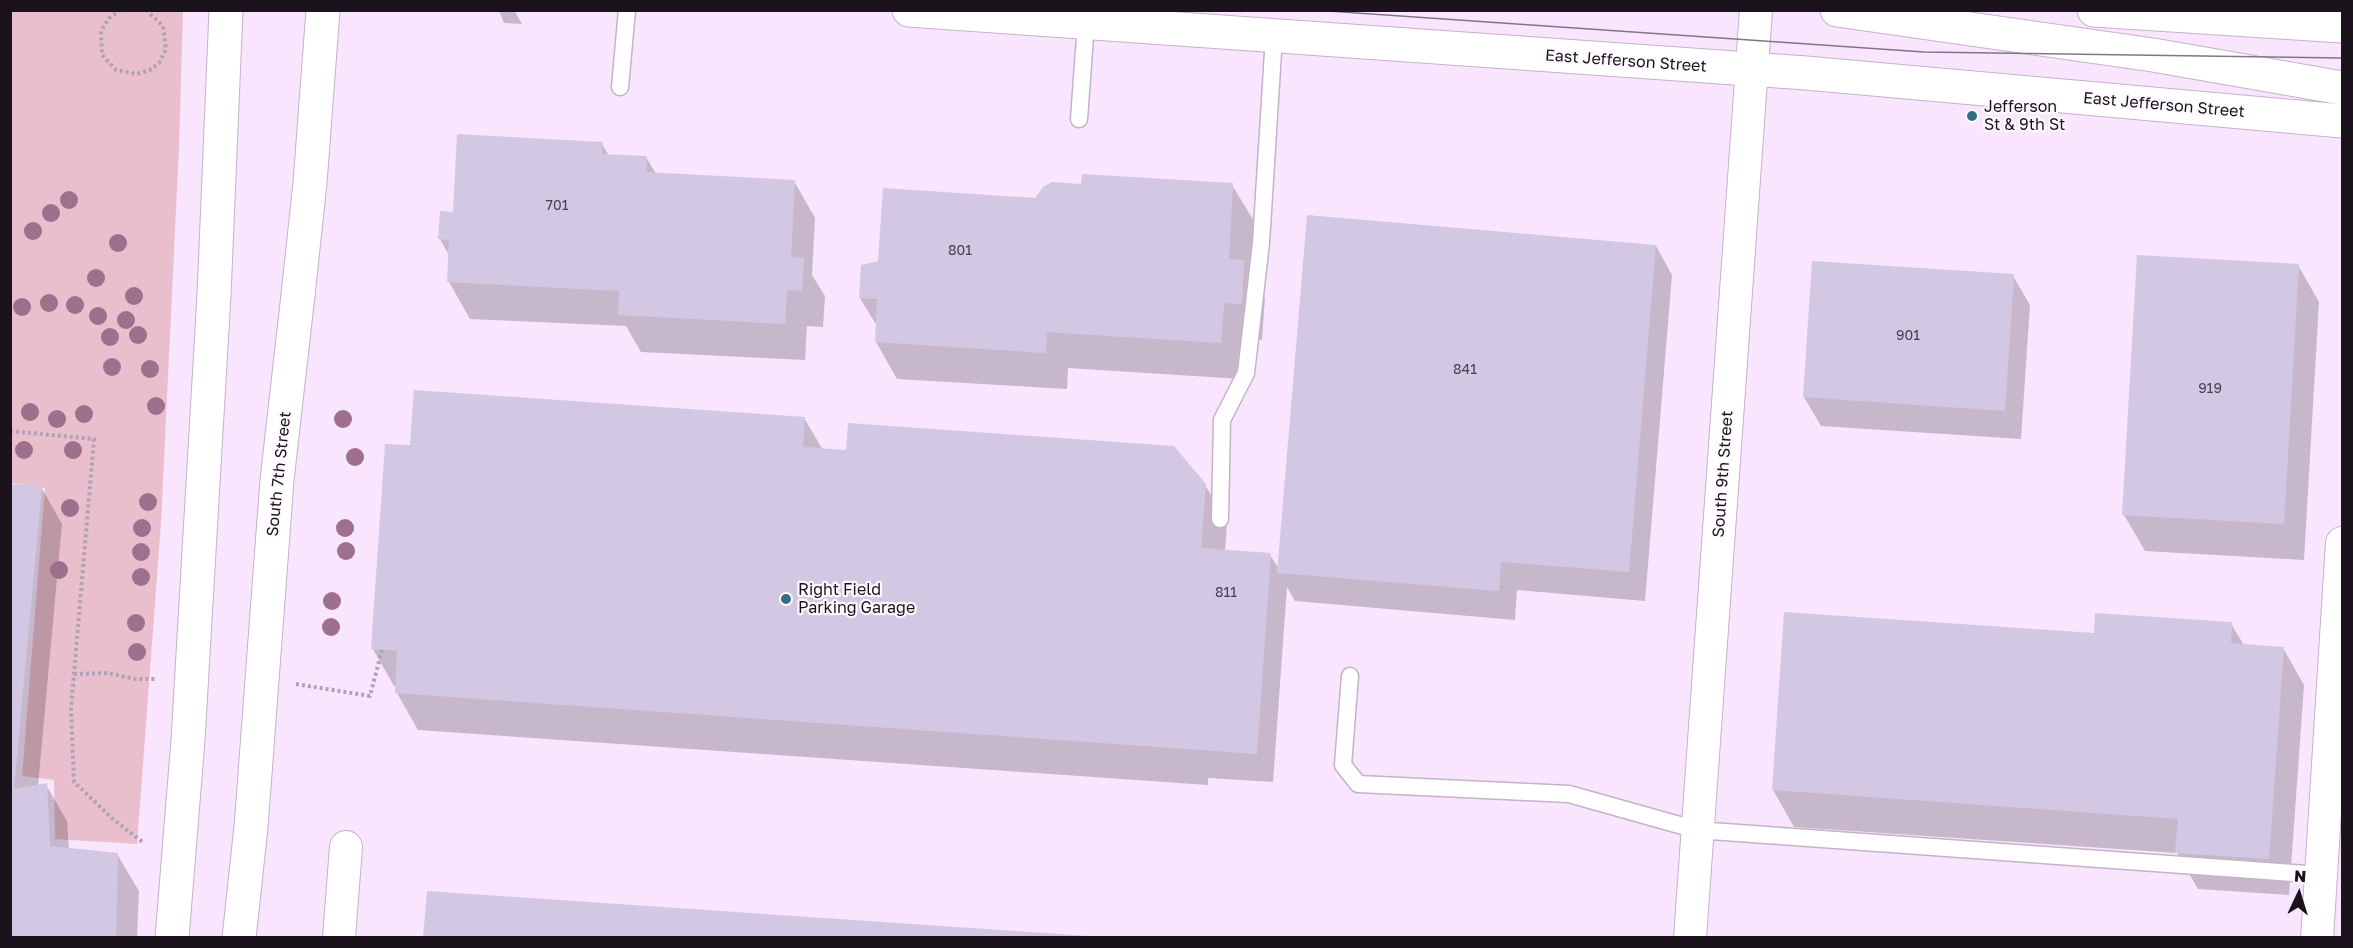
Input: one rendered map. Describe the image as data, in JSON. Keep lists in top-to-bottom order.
{
  "streets": {
    "main road": ["East Jefferson Street", "South 7th Street"],
    "street": ["South 9th Street"]
  },
  "crossings": [
    ["East Jefferson Street", "South 9th Street"]
  ],
  "places": ["Jefferson St & 9th St", "Right Field Parking Garage"],
  "house_numbers": [
    "701",
    "801",
    "901",
    "841",
    "919",
    "811"
  ],
  "north": "top"
}
